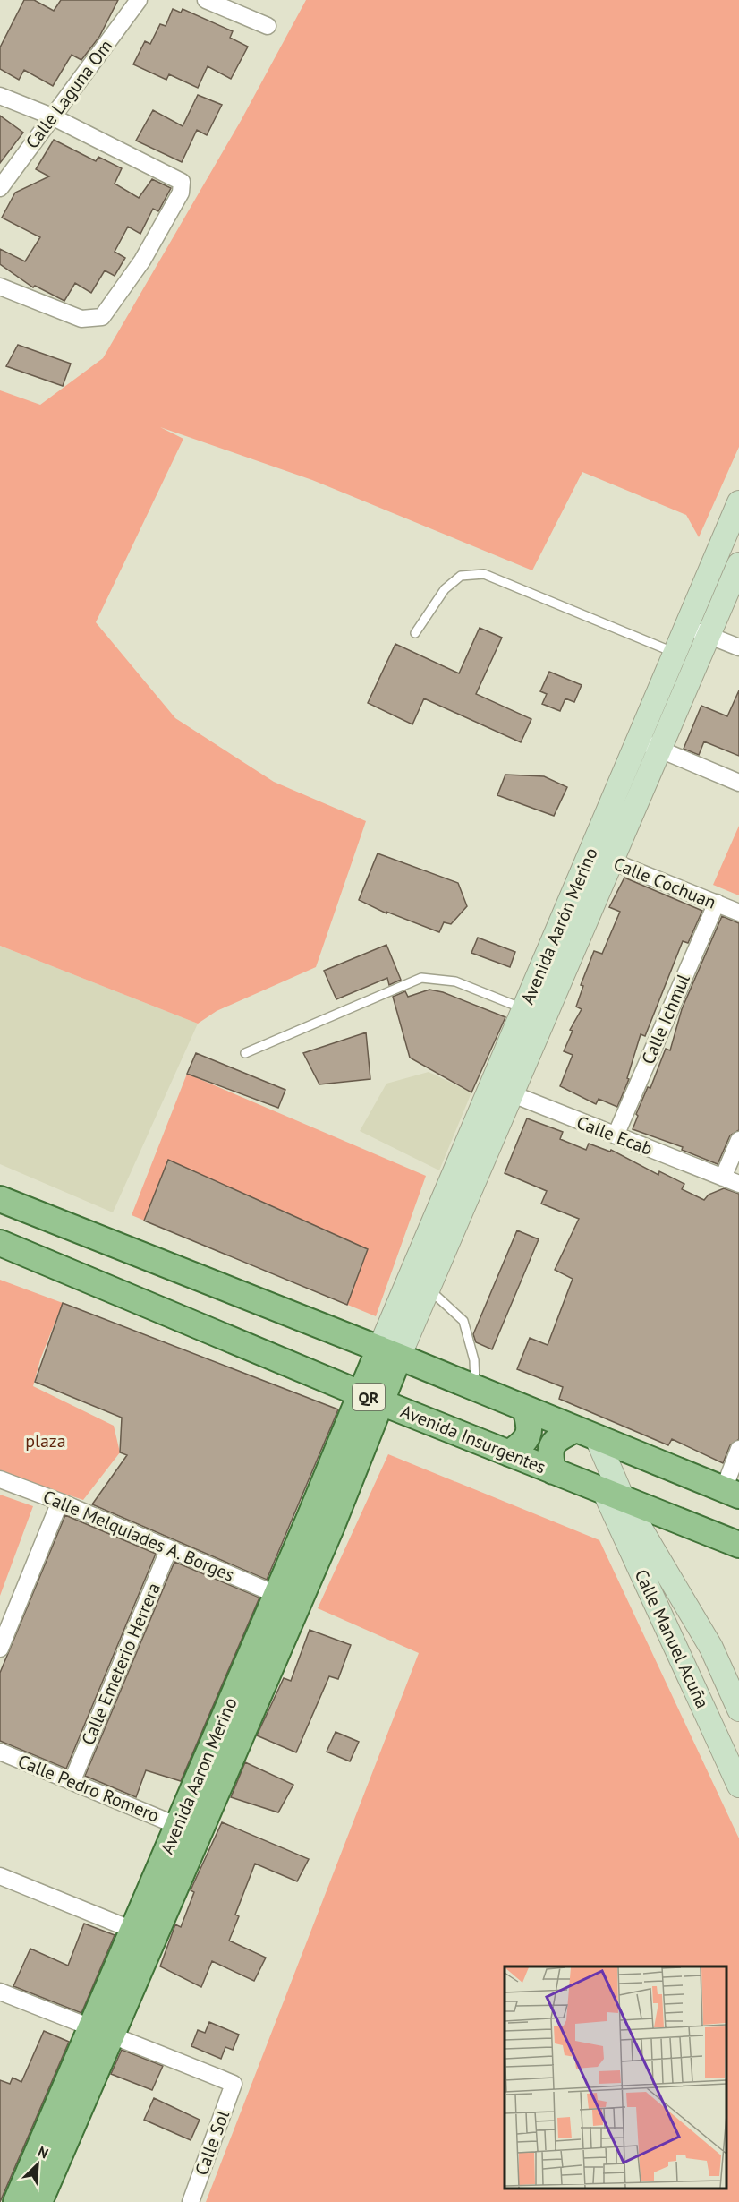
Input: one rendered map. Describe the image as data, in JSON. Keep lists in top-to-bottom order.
{
  "streets": {
    "main road": [
      "Avenida Aarón Merino",
      "QR",
      "Avenida Insurgentes",
      "Calle Manuel Acuña",
      "Avenida Aaron Merino"
    ],
    "street": [
      "Calle Laguna Om",
      "Calle Cochuan",
      "Calle Ichmul",
      "Calle Ecab",
      "Calle Melquíades A. Borges",
      "Calle Emeterio Herrera",
      "Calle Pedro Romero",
      "Calle Sol"
    ]
  },
  "crossings": [
    ["Calle Cochuan", "Avenida Aarón Merino"],
    ["Calle Cochuan", "Calle Ichmul"],
    ["Avenida Aarón Merino", "Calle Ecab"],
    ["Avenida Aarón Merino", "Avenida Aaron Merino"],
    ["Calle Ichmul", "Calle Ecab"],
    ["Avenida Insurgentes", "Calle Manuel Acuña"],
    ["Avenida Insurgentes", "Avenida Aaron Merino"],
    ["Calle Melquíades A. Borges", "Calle Emeterio Herrera"],
    ["Calle Melquíades A. Borges", "Avenida Aaron Merino"],
    ["Calle Emeterio Herrera", "Calle Pedro Romero"],
    ["Avenida Aaron Merino", "Calle Pedro Romero"],
    ["Avenida Aaron Merino", "Calle Sol"]
  ],
  "parks": ["plaza"],
  "north": "top right"
}
